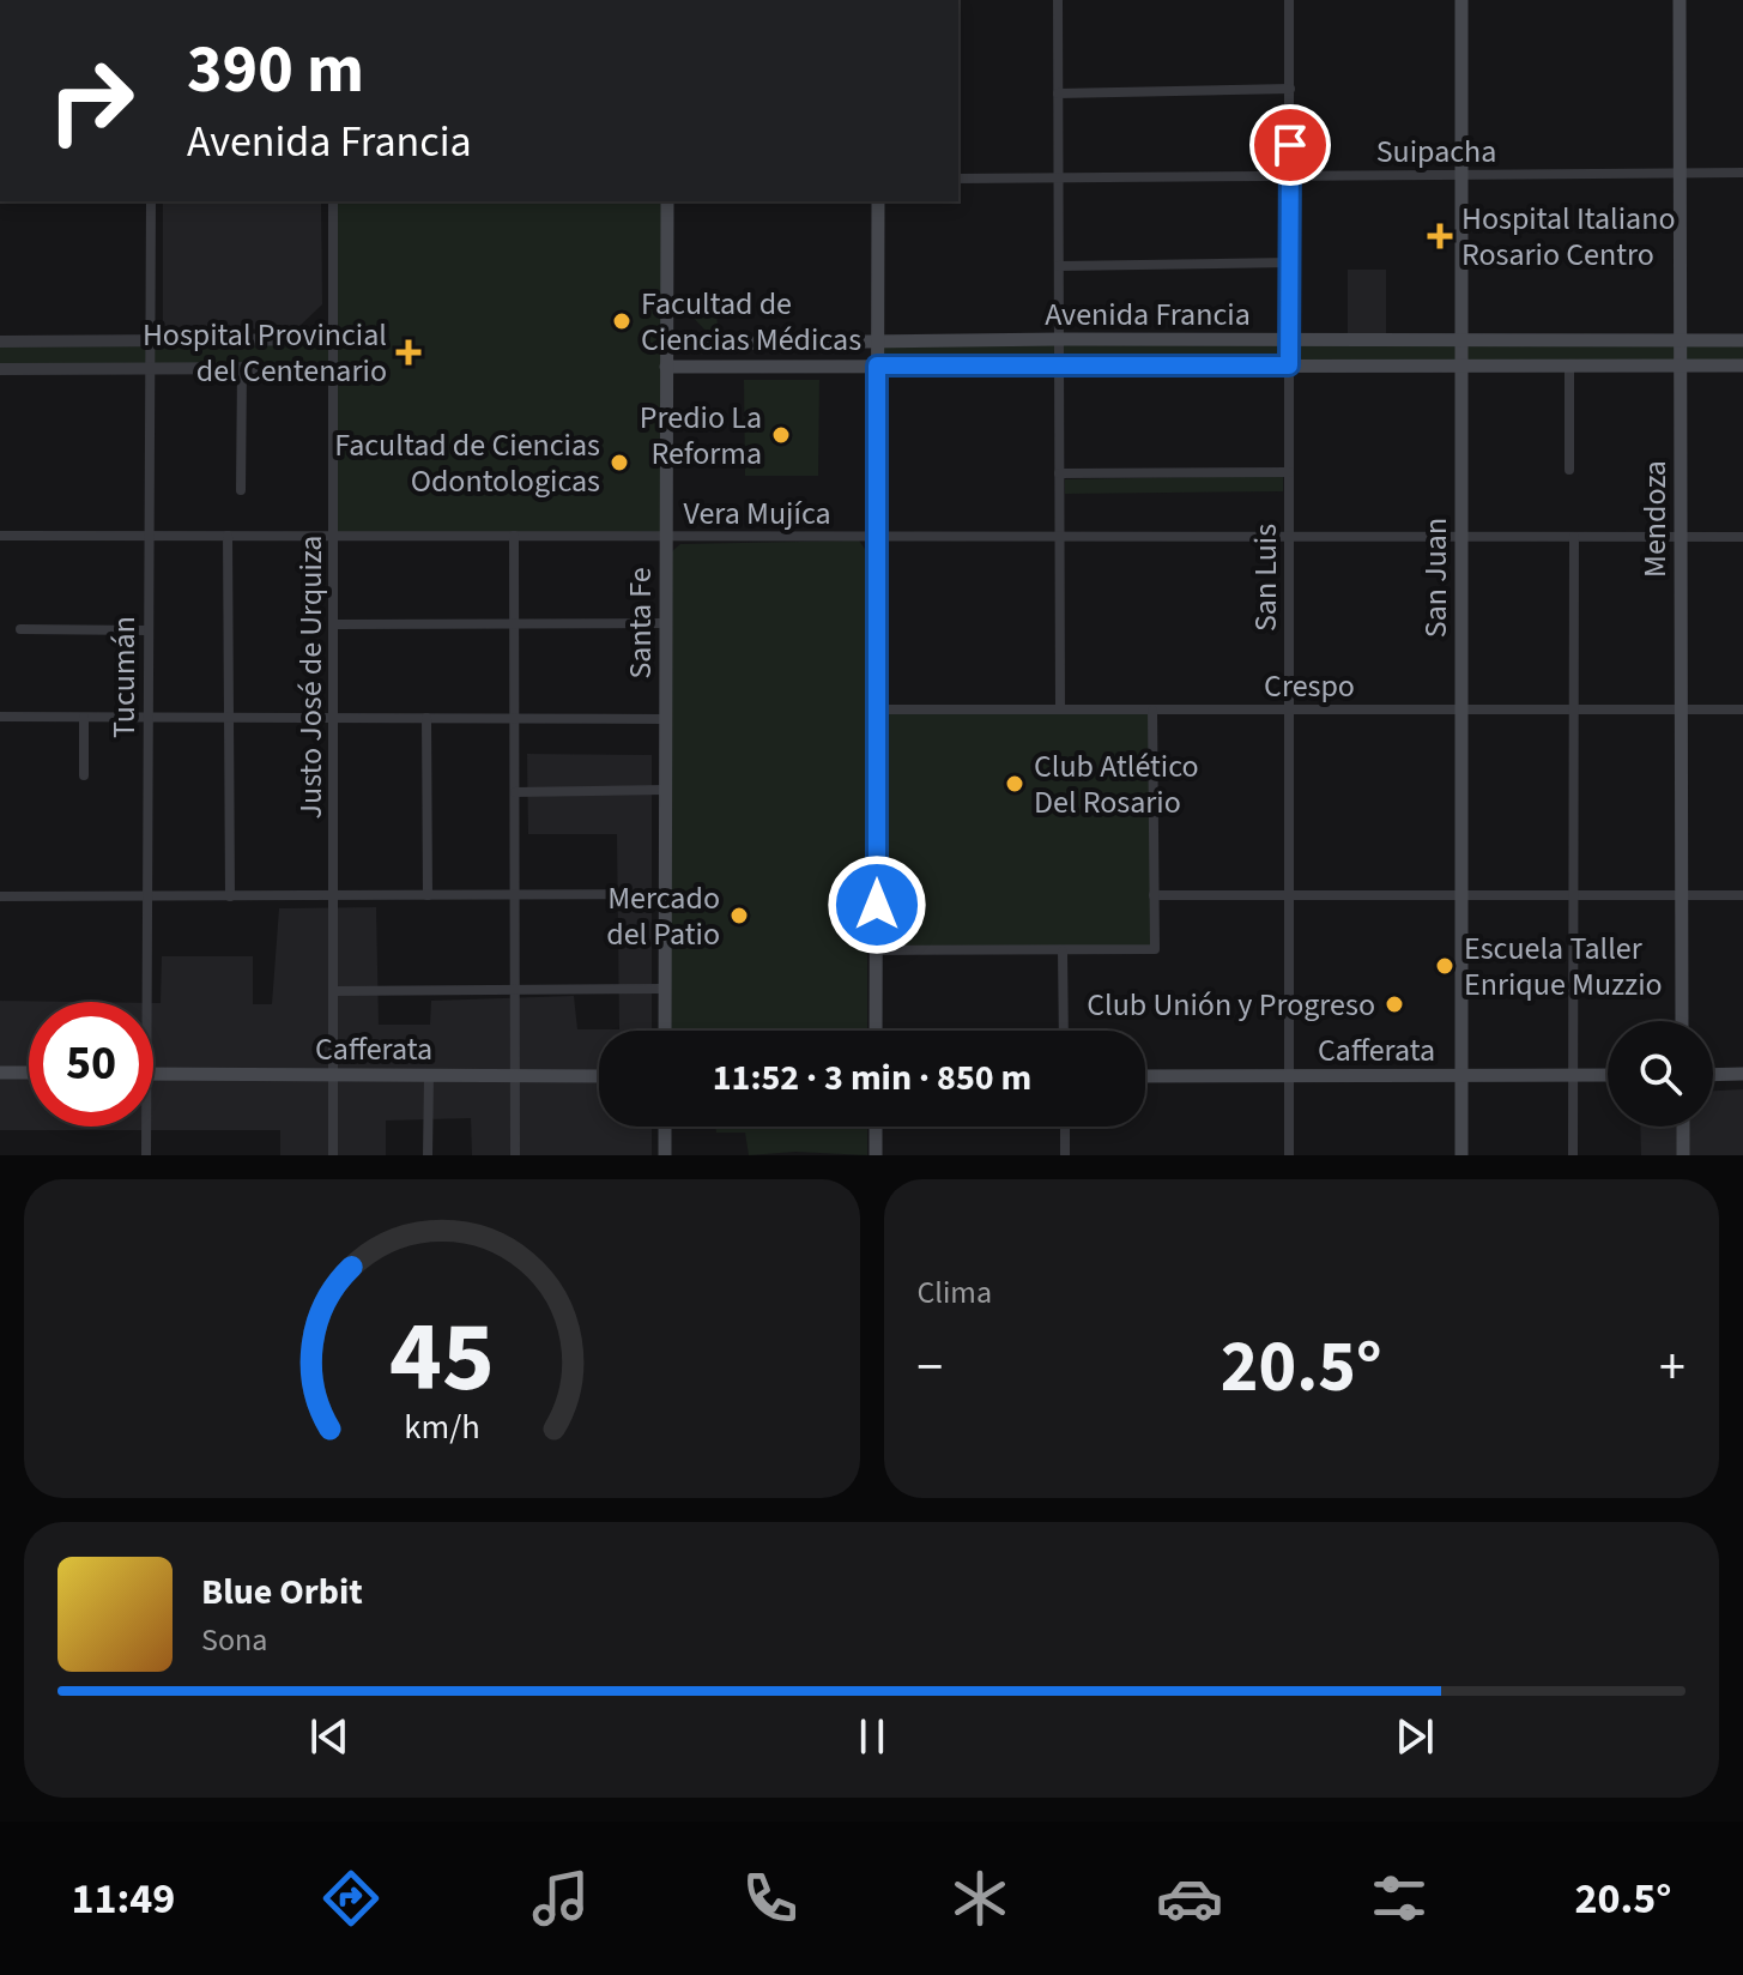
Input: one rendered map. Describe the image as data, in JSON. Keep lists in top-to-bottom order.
{
  "streets": {
    "main road": [
      "Avenida Francia",
      "Mendoza",
      "San Juan",
      "Santa Fe",
      "Cafferata"
    ],
    "street": [
      "Suipacha",
      "Vera Mujíca",
      "San Luis",
      "Tucumán",
      "Justo José de Urquiza",
      "Crespo"
    ]
  },
  "crossings": [
    ["Suipacha", "Mendoza"],
    ["Suipacha", "San Luis"],
    ["Suipacha", "San Juan"],
    ["Avenida Francia", "Mendoza"],
    ["Avenida Francia", "San Luis"],
    ["Avenida Francia", "San Juan"],
    ["Avenida Francia", "Santa Fe"],
    ["Vera Mujíca", "Mendoza"],
    ["Vera Mujíca", "San Luis"],
    ["Vera Mujíca", "San Juan"],
    ["Vera Mujíca", "Santa Fe"],
    ["Vera Mujíca", "Tucumán"],
    ["Vera Mujíca", "Justo José de Urquiza"],
    ["Mendoza", "Crespo"],
    ["San Luis", "Crespo"],
    ["San Luis", "Cafferata"],
    ["San Juan", "Crespo"],
    ["San Juan", "Cafferata"],
    ["Justo José de Urquiza", "Cafferata"]
  ],
  "places": {
    "health": ["Hospital Italiano Rosario Centro", "Hospital Provincial del Centenario"],
    "other": [
      "Facultad de Ciencias Médicas",
      "Predio La Reforma",
      "Facultad de Ciencias Odontologicas",
      "Club Atlético Del Rosario",
      "Mercado del Patio",
      "Escuela Taller Enrique Muzzio",
      "Club Unión y Progreso"
    ]
  },
  "page": {
    "turn": ["390 m", "Avenida Francia"],
    "limit": "50",
    "trip": "11:52 · 3 min · 850 m",
    "tile": "Clima",
    "heat": ["−", "20.5°", "+"],
    "song": ["Blue Orbit", "Sona"],
    "tabs": ["11:49", "20.5°"],
    "gauge": ["45", "km/h"]
  }
}
